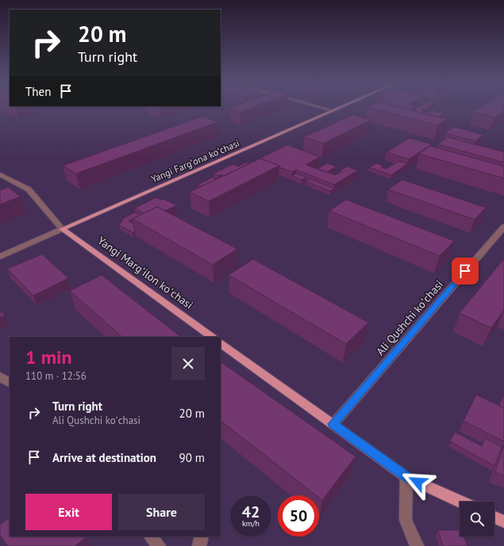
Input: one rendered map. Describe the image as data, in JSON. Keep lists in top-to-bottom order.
{
  "streets": {
    "main road": ["Yangi Fargʻona koʻchasi", "Yangi Margʻilon koʻchasi"],
    "street": ["Ali Qushchi koʻchasi"]
  },
  "crossings": [
    ["Yangi Fargʻona koʻchasi", "Yangi Margʻilon koʻchasi"]
  ],
  "page": {
    "turn": ["20 m", "Turn right"],
    "then": "Then",
    "heading": ["1 min", "110 m · 12:56"],
    "list": [
      {
        "name": "Turn right",
        "note": "Ali Qushchi koʻchasi",
        "value": "20 m"
      },
      {
        "name": "Arrive at destination",
        "value": "90 m"
      }
    ],
    "buttons": ["Exit", "Share"],
    "speed": "42 km/h",
    "limit": "50"
  }
}
